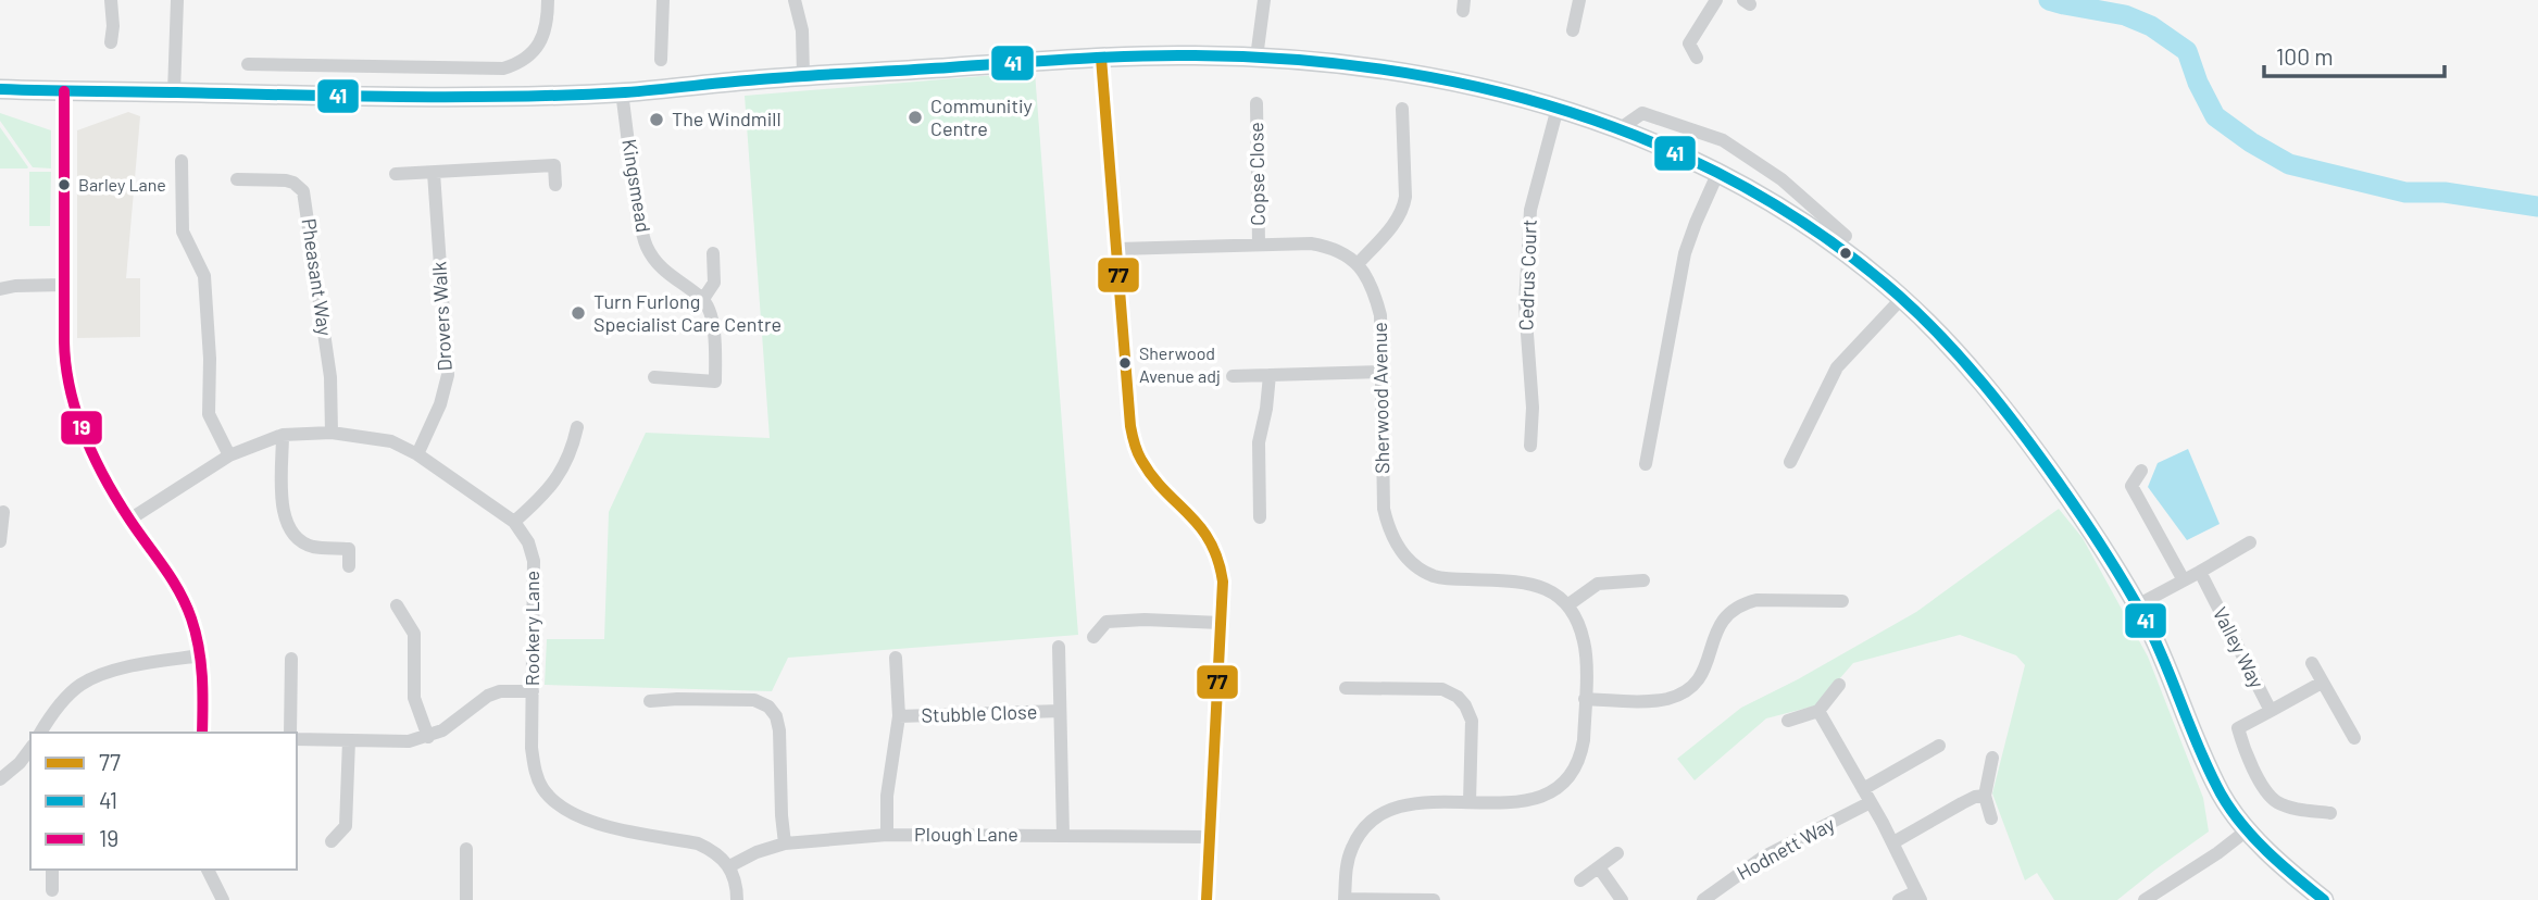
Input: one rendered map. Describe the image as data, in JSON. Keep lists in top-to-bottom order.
{
  "streets": {
    "street": [
      "Copse Close",
      "Kingsmead",
      "Cedrus Court",
      "Pheasant Way",
      "Drovers Walk",
      "Sherwood Avenue",
      "Rookery Lane",
      "Valley Way",
      "Stubble Close",
      "Plough Lane",
      "Hodnett Way"
    ]
  },
  "crossings": [
    ["Pheasant Way", "Rookery Lane"],
    ["Drovers Walk", "Rookery Lane"],
    ["Rookery Lane", "Plough Lane"],
    ["Stubble Close", "Plough Lane"]
  ],
  "places": [
    "Communitiy Centre",
    "The Windmill",
    "Barley Lane",
    "Turn Furlong Specialist Care Centre",
    "Sherwood Avenue adj"
  ],
  "lines": ["transit line 41", "transit line 77", "transit line 19"],
  "legend": ["77", "41", "19"],
  "scale_bar": "100 m"
}
